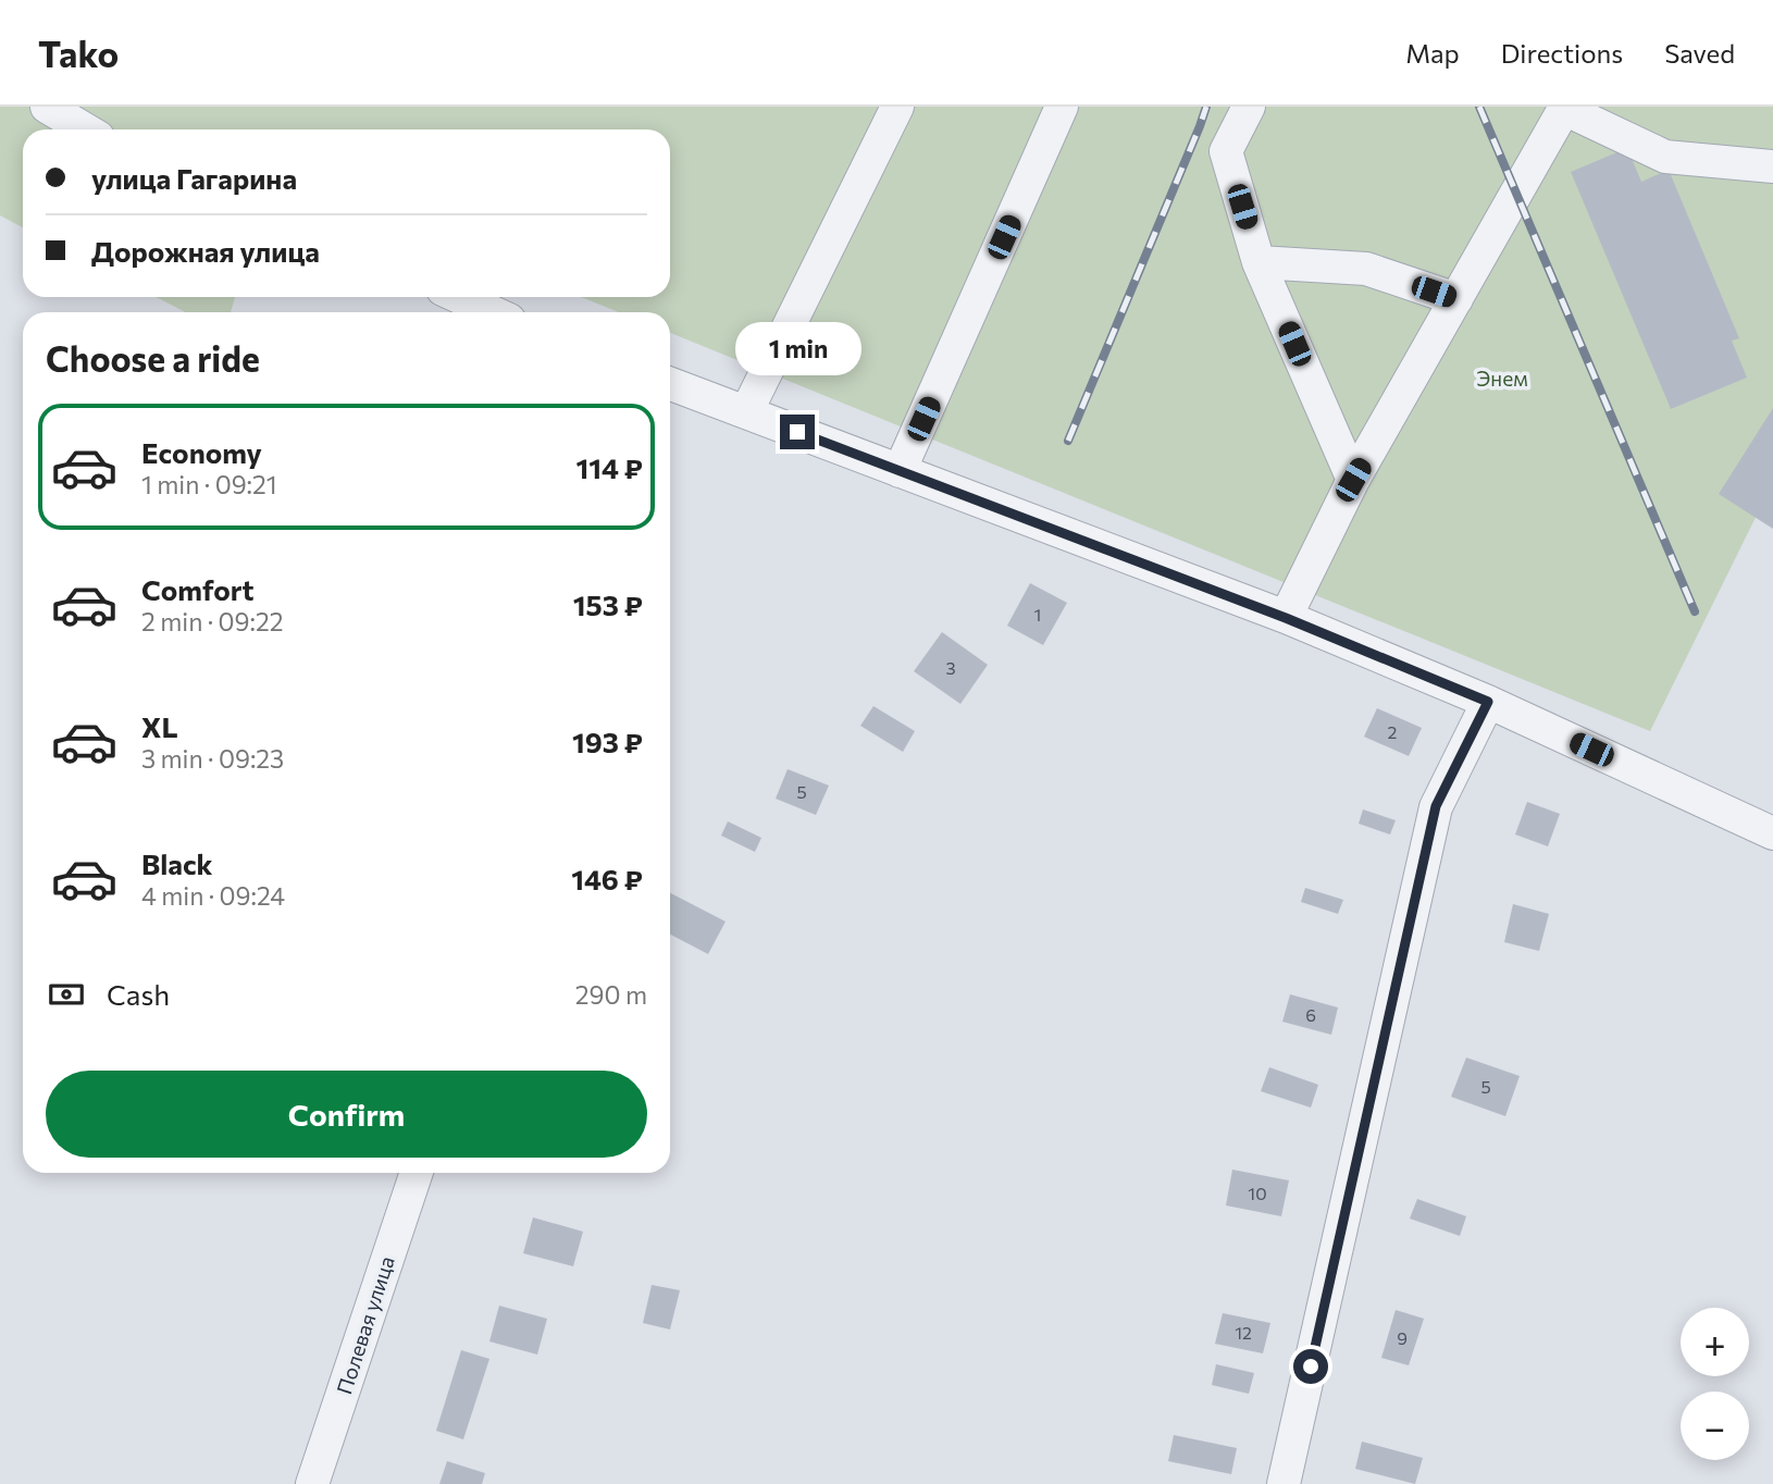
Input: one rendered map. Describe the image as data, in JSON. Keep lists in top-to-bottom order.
{
  "streets": {
    "street": ["Полевая улица"]
  },
  "parks": ["Энем"],
  "house_numbers": [
    "1",
    "3",
    "2",
    "5",
    "6",
    "5",
    "10",
    "12",
    "9"
  ],
  "page": {
    "header": "Tako",
    "nav": ["Map", "Directions", "Saved"],
    "banner": ["улица Гагарина", "Дорожная улица"],
    "heading": "Choose a ride",
    "bubble": "1 min",
    "list": [
      {
        "name": "Economy",
        "note": "1 min · 09:21",
        "value": "114 ₽"
      },
      {
        "name": "Comfort",
        "note": "2 min · 09:22",
        "value": "153 ₽"
      },
      {
        "name": "XL",
        "note": "3 min · 09:23",
        "value": "193 ₽"
      },
      {
        "name": "Black",
        "note": "4 min · 09:24",
        "value": "146 ₽"
      }
    ],
    "pay": ["Cash", "290 m"],
    "buttons": "Confirm",
    "map_buttons": ["+", "−"]
  }
}
